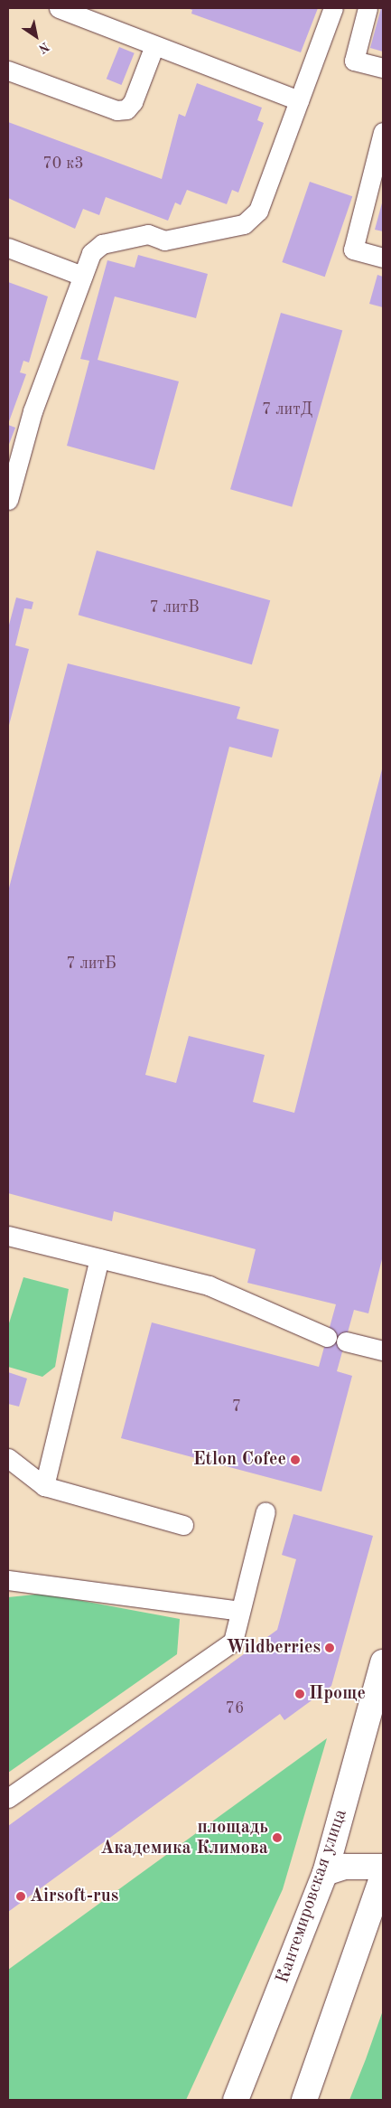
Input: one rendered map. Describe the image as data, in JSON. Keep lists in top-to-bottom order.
{
  "streets": {
    "main road": ["Кантемировская улица"]
  },
  "places": [
    "Etlon Cofee",
    "Wildberries",
    "Проще",
    "площадь Академика Климова",
    "Airsoft-rus"
  ],
  "house_numbers": [
    "70 к3",
    "7 литД",
    "7 литВ",
    "7 литБ",
    "7",
    "76"
  ],
  "north": "bottom right"
}
